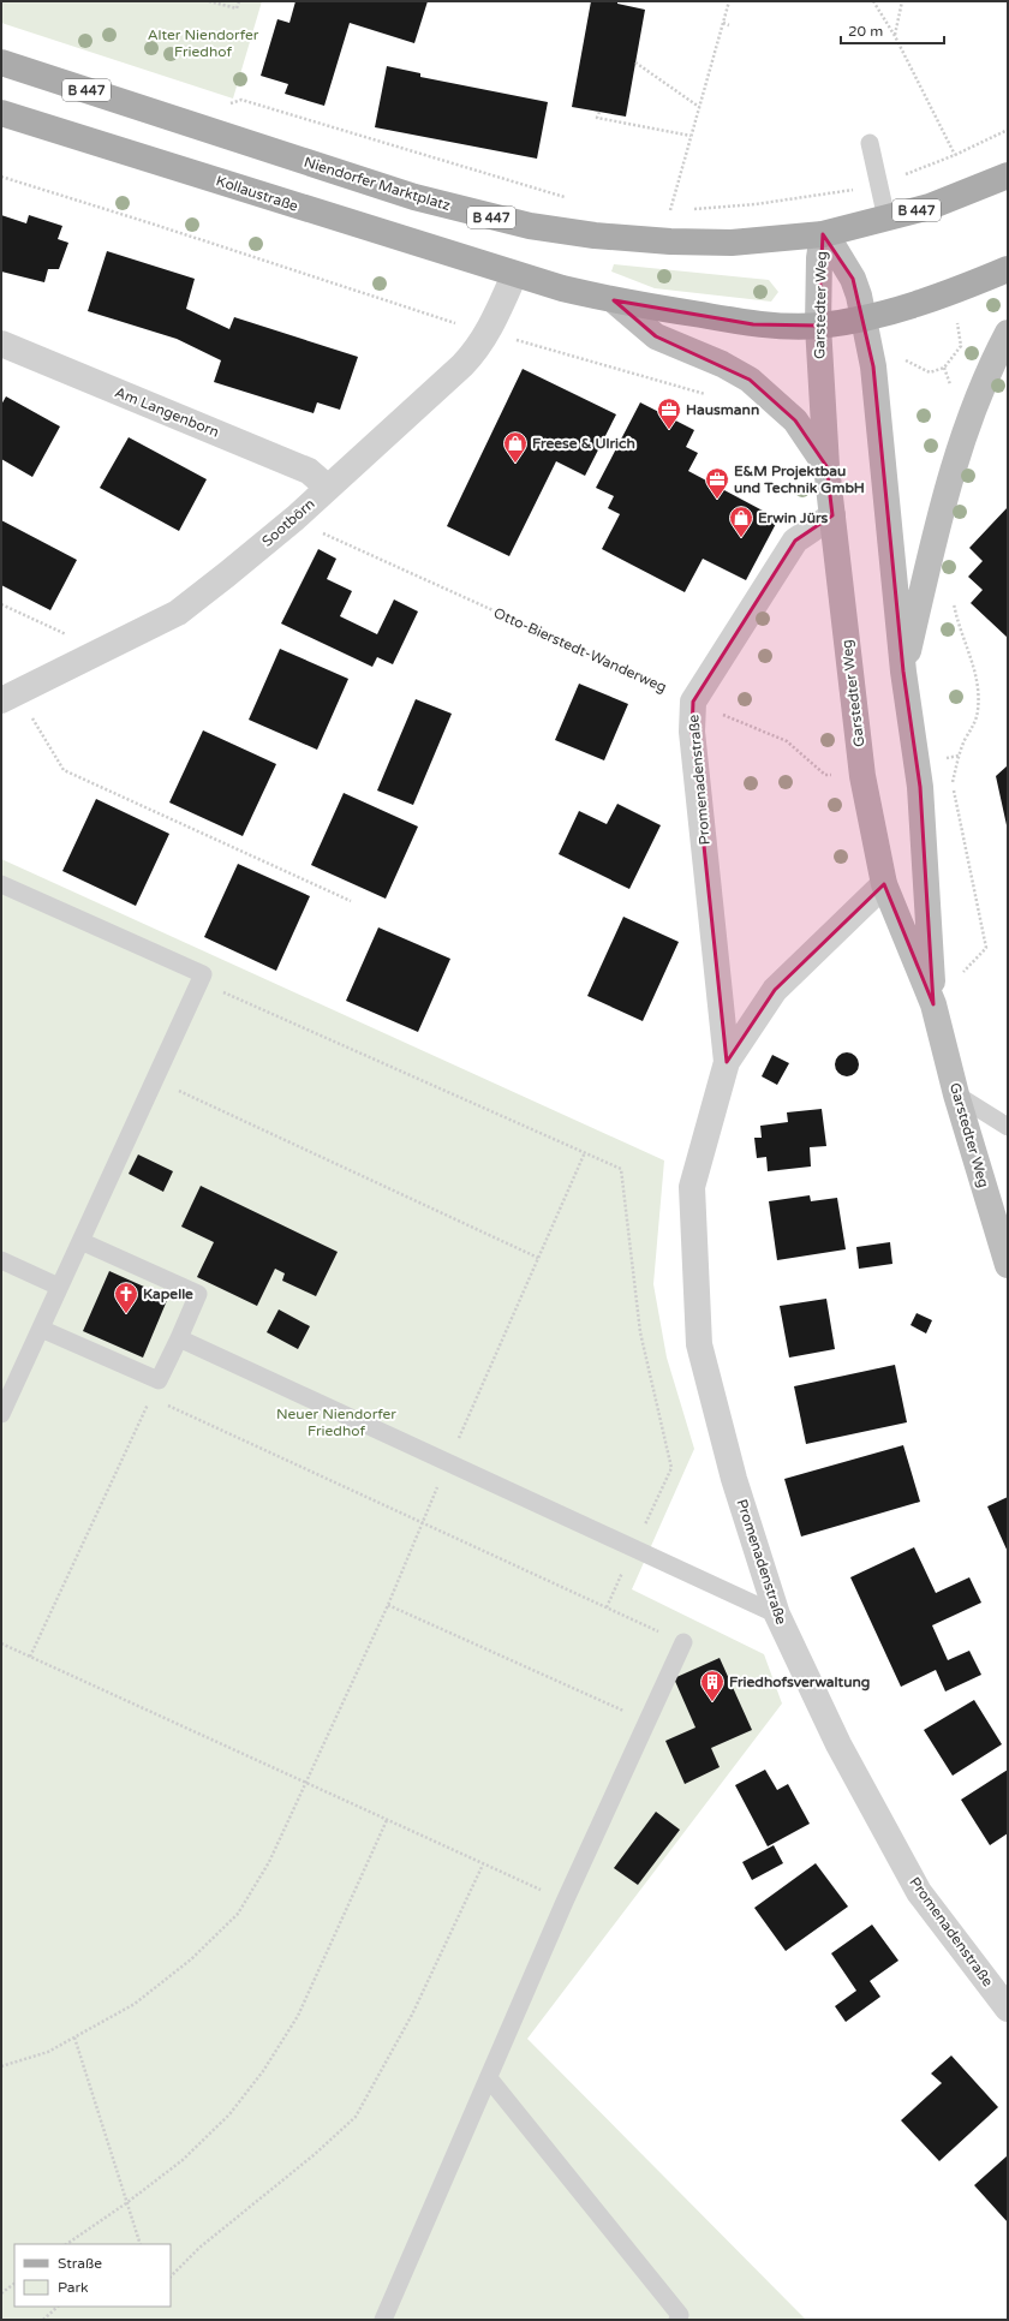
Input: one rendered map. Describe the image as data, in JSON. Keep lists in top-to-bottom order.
{
  "streets": {
    "main road": [
      "B 447",
      "Niendorfer Marktplatz",
      "Kollaustraße",
      "Garstedter Weg"
    ],
    "street": ["Am Langenborn", "Sootbörn", "Promenadenstraße"],
    "path": ["Otto-Bierstedt-Wanderweg"]
  },
  "crossings": [
    ["Niendorfer Marktplatz", "Garstedter Weg"],
    ["Kollaustraße", "Sootbörn"],
    ["Garstedter Weg", "Otto-Bierstedt-Wanderweg"],
    ["Garstedter Weg", "Promenadenstraße"],
    ["Am Langenborn", "Sootbörn"],
    ["Sootbörn", "Otto-Bierstedt-Wanderweg"],
    ["Otto-Bierstedt-Wanderweg", "Promenadenstraße"]
  ],
  "parks": ["Alter Niendorfer Friedhof", "Neuer Niendorfer Friedhof"],
  "places": {
    "office": ["Hausmann", "E&M Projektbau und Technik GmbH"],
    "shop": ["Freese & Ulrich", "Erwin Jürs"],
    "church": ["Kapelle"],
    "building": ["Friedhofsverwaltung"]
  },
  "legend": ["Straße", "Park"],
  "scale_bar": "20 m"
}
